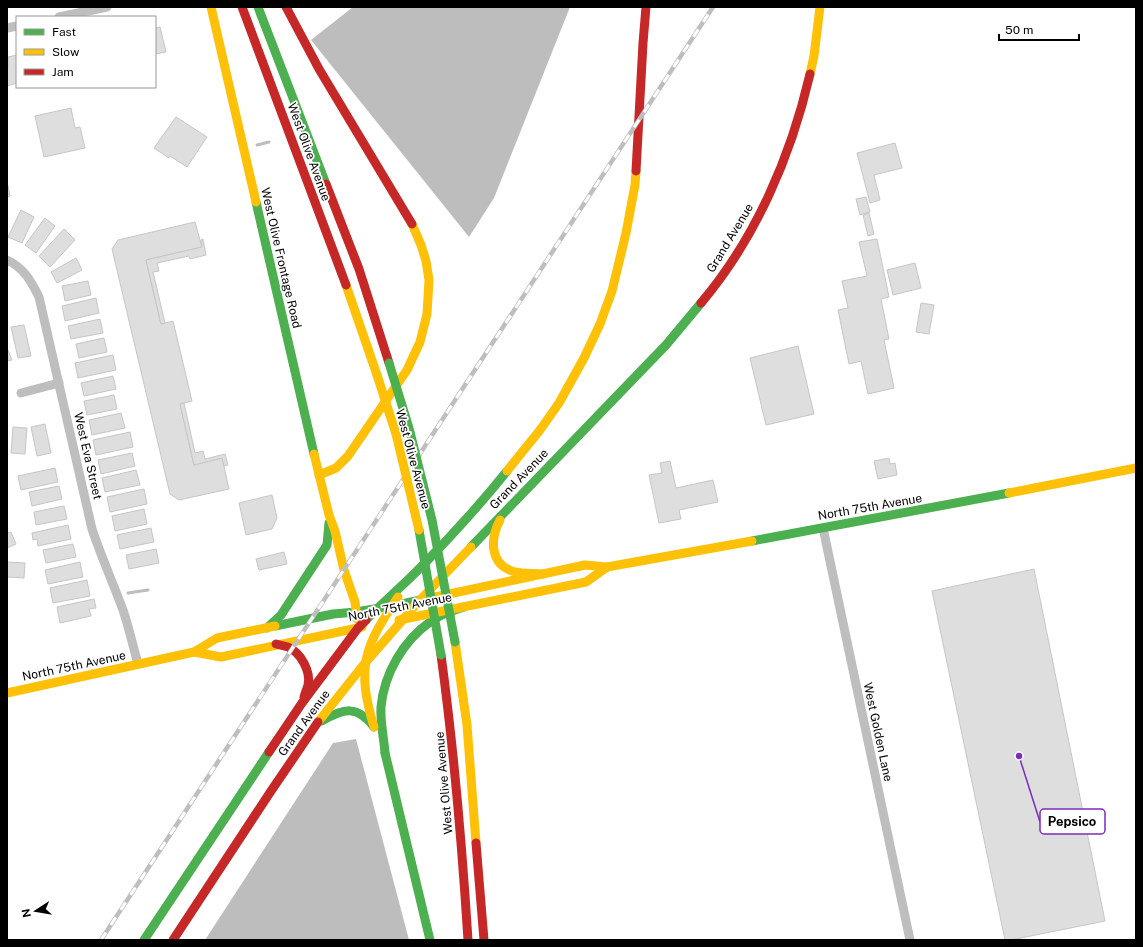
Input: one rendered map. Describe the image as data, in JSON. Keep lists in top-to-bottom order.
{
  "streets": {
    "main road": [
      "West Olive Avenue",
      "Grand Avenue",
      "West Olive Frontage Road",
      "North 75th Avenue"
    ],
    "street": ["West Eva Street", "West Golden Lane"]
  },
  "crossings": [
    ["Grand Avenue", "North 75th Avenue"],
    ["West Eva Street", "North 75th Avenue"],
    ["North 75th Avenue", "West Golden Lane"]
  ],
  "places": ["Pepsico"],
  "legend": ["Fast", "Slow", "Jam"],
  "scale_bar": "50 m",
  "north": "left"
}
